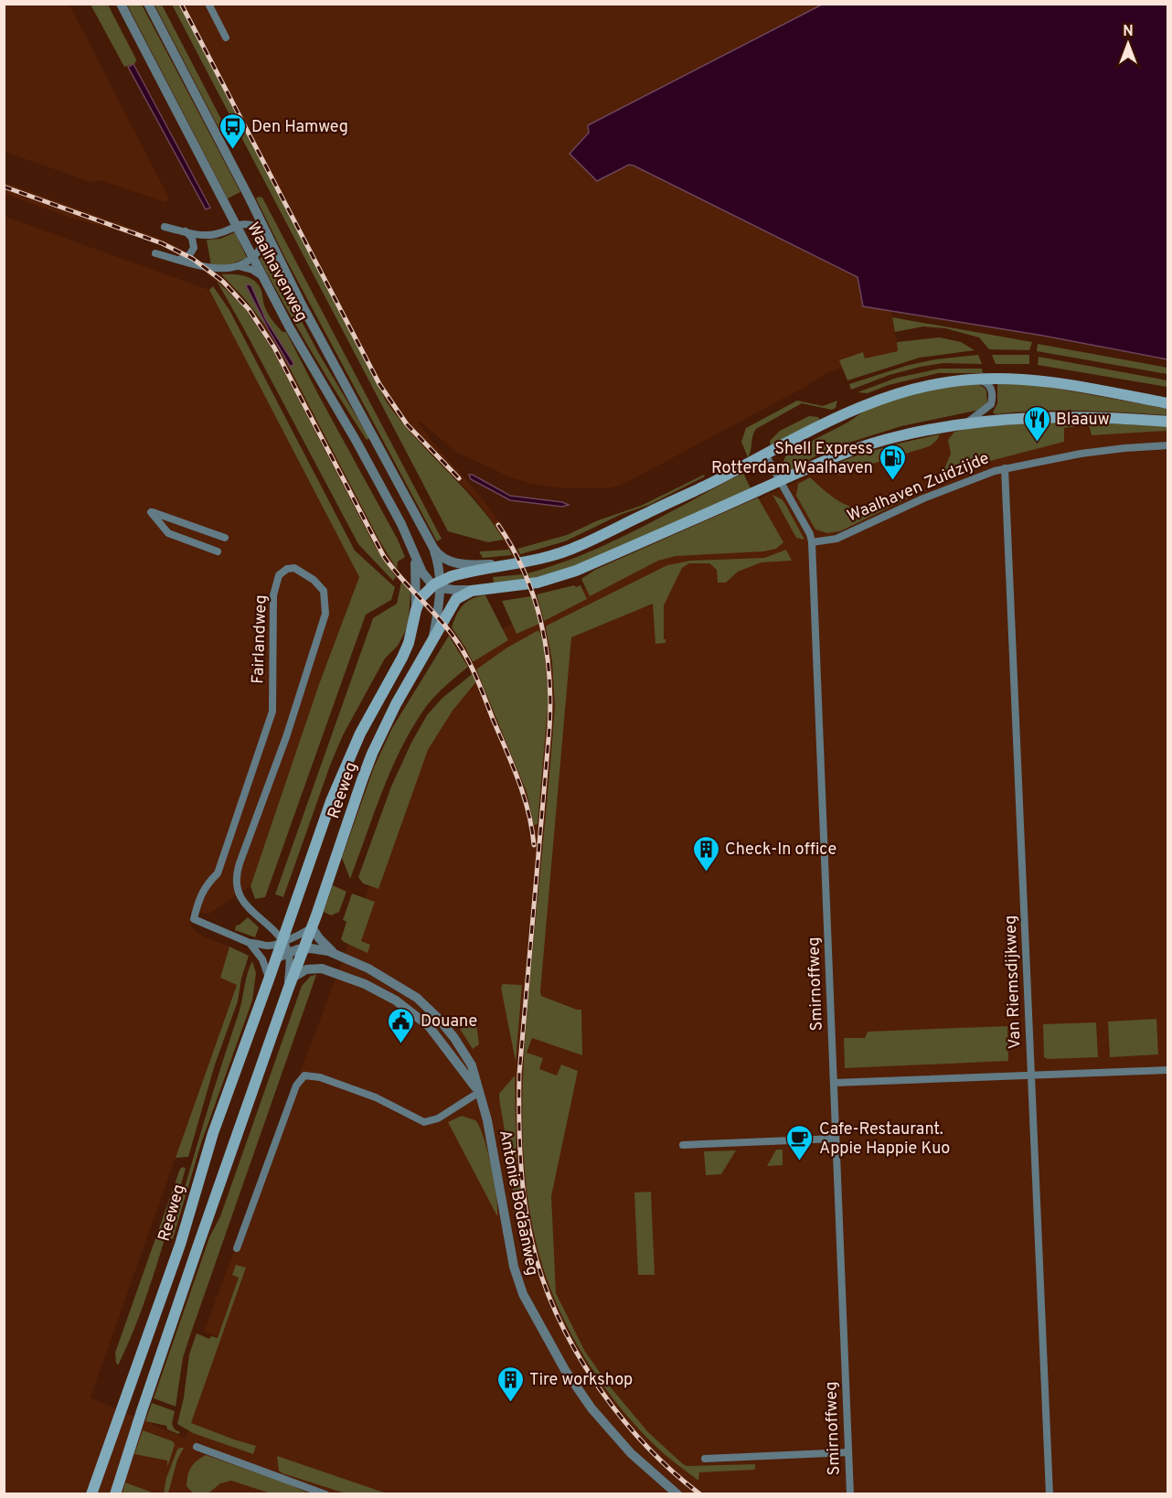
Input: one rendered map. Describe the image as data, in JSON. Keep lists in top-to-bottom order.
{
  "streets": {
    "main road": ["Reeweg"],
    "street": [
      "Waalhavenweg",
      "Waalhaven Zuidzijde",
      "Fairlandweg",
      "Van Riemsdijkweg",
      "Smirnoffweg",
      "Antonie Bodaanweg"
    ]
  },
  "crossings": [
    ["Waalhavenweg", "Reeweg"],
    ["Waalhaven Zuidzijde", "Van Riemsdijkweg"],
    ["Waalhaven Zuidzijde", "Smirnoffweg"],
    ["Reeweg", "Antonie Bodaanweg"]
  ],
  "places": {
    "bus stop": ["Den Hamweg"],
    "restaurant": ["Blaauw"],
    "fuel station": ["Shell Express Rotterdam Waalhaven"],
    "building": ["Check-In office", "Tire workshop"],
    "public building": ["Douane"],
    "cafe": ["Cafe-Restaurant. Appie Happie Kuo"]
  },
  "north": "top"
}
